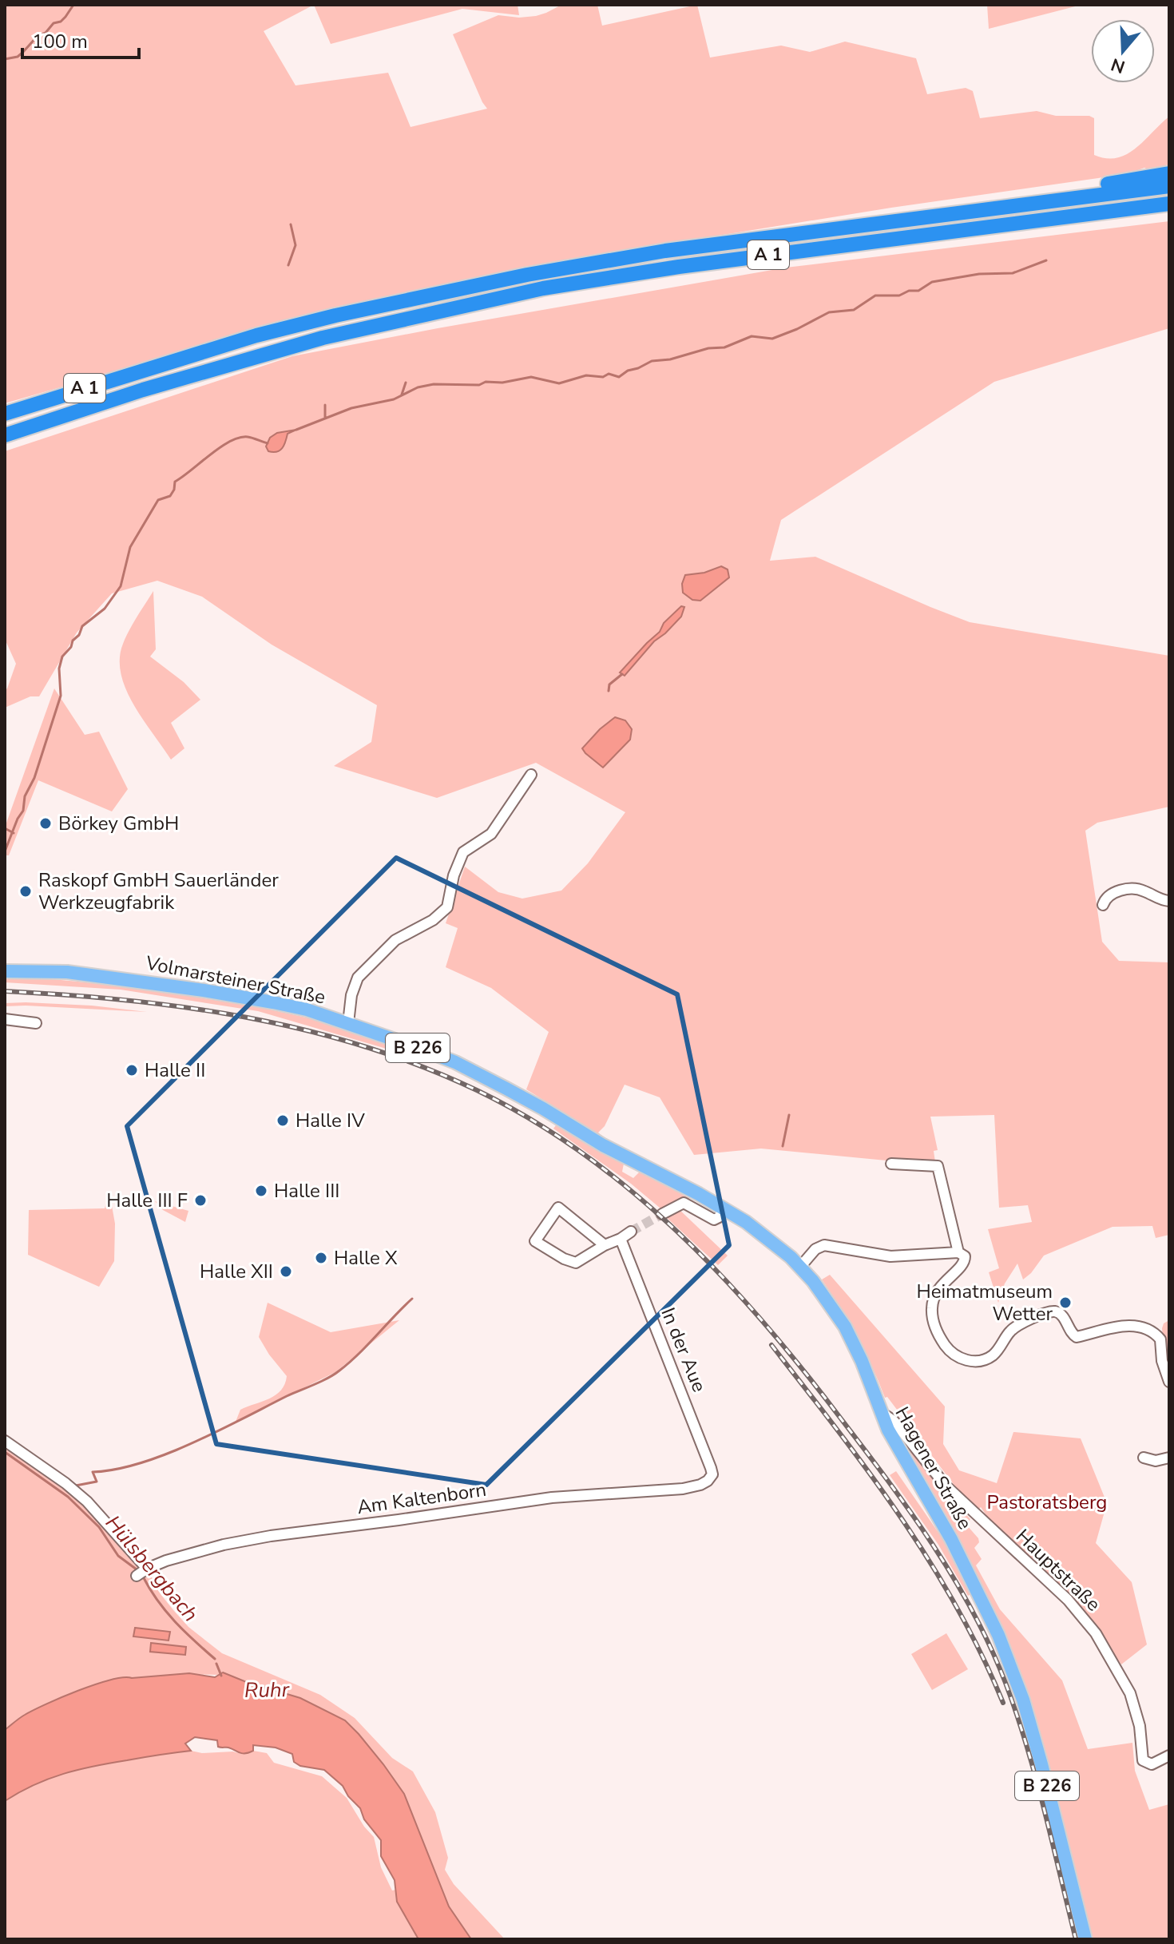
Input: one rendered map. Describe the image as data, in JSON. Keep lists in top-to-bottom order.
{
  "streets": {
    "highway": ["A 1"],
    "main road": ["Volmarsteiner Straße", "B 226", "Hagener Straße"],
    "street": ["In der Aue", "Am Kaltenborn", "Hauptstraße"]
  },
  "crossings": [
    ["Volmarsteiner Straße", "Hagener Straße"],
    ["In der Aue", "Am Kaltenborn"],
    ["Hagener Straße", "Hauptstraße"]
  ],
  "water": ["Hülsbergbach", "Ruhr"],
  "parks": ["Pastoratsberg"],
  "places": [
    "Börkey GmbH",
    "Raskopf GmbH Sauerländer Werkzeugfabrik",
    "Halle II",
    "Halle IV",
    "Halle III",
    "Halle III F",
    "Halle X",
    "Halle XII",
    "Heimatmuseum Wetter"
  ],
  "scale_bar": "100 m",
  "north": "bottom"
}
